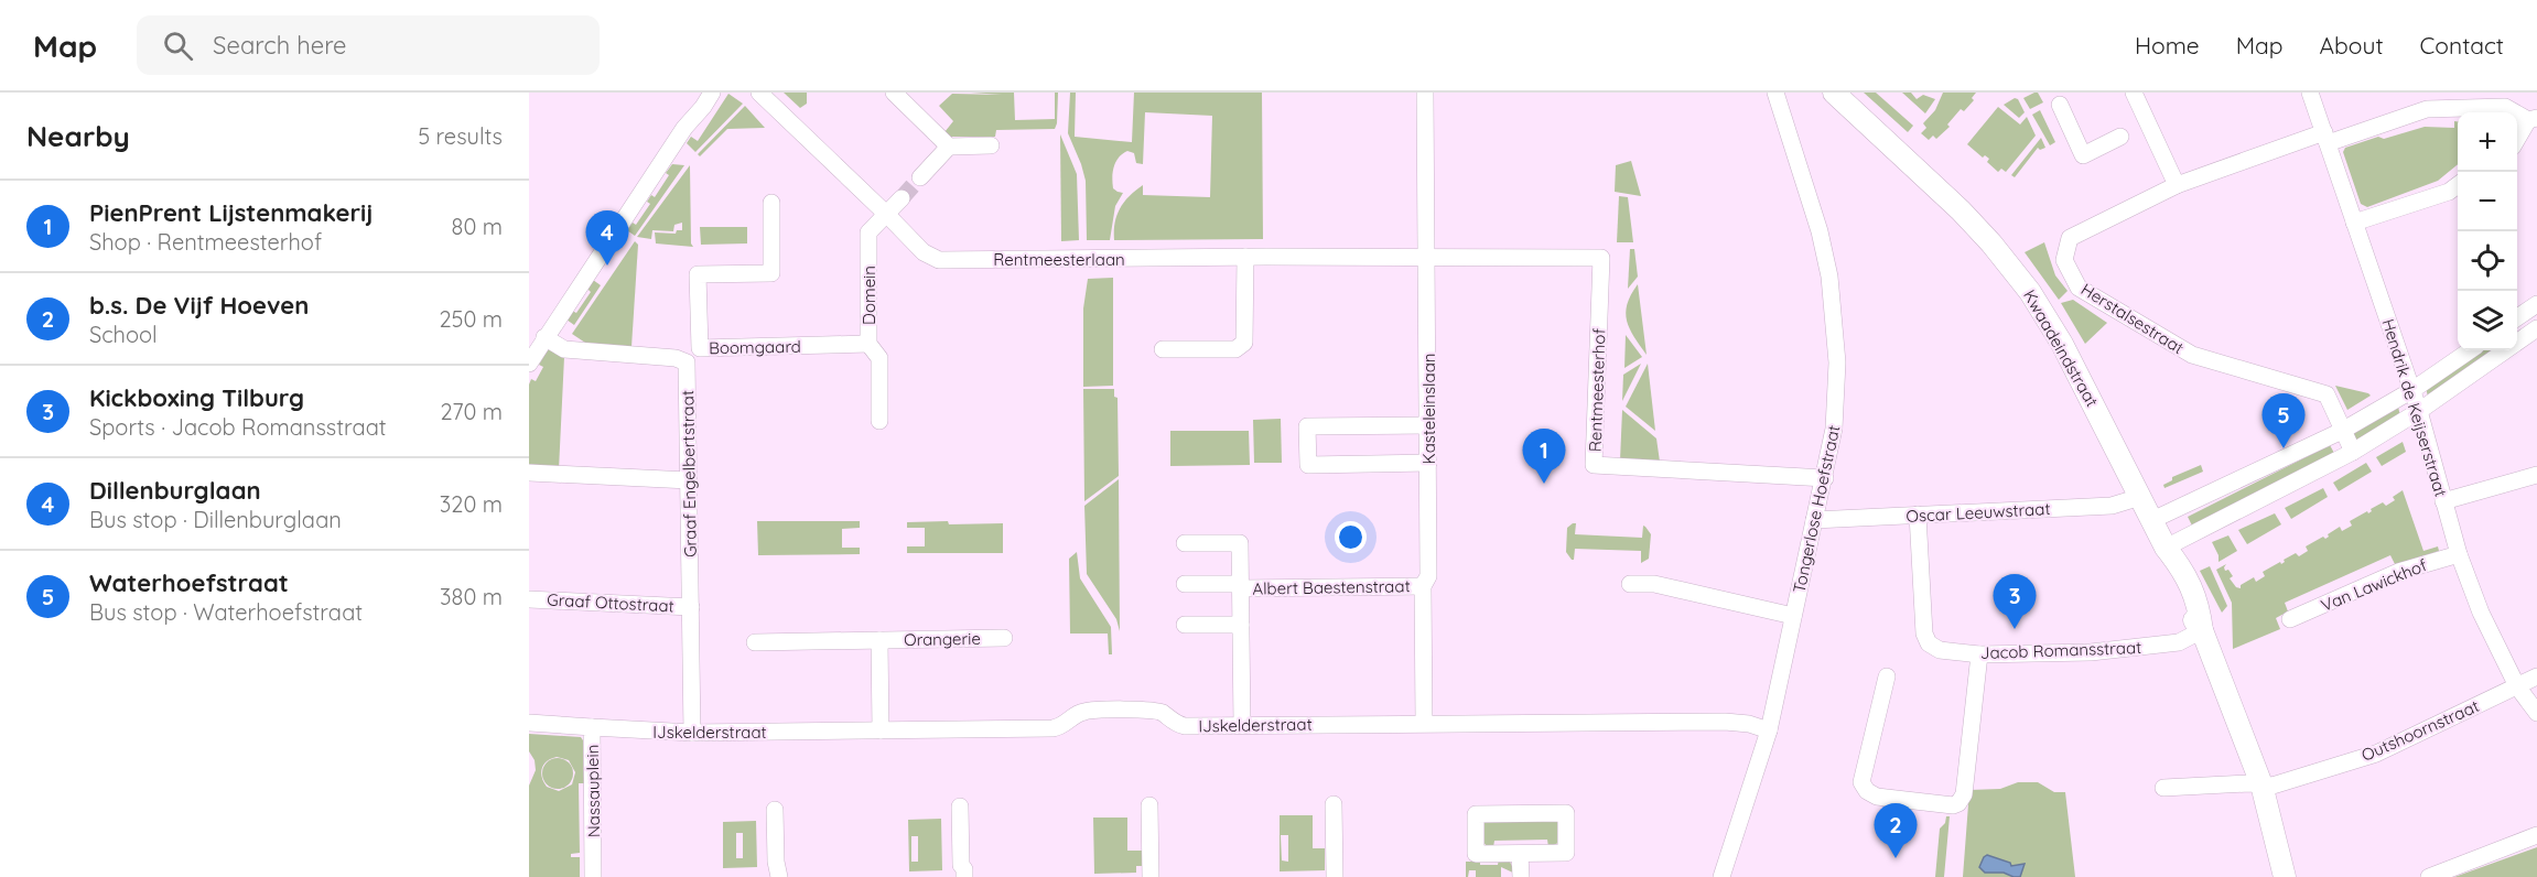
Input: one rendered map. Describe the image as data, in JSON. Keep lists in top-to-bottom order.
{
  "streets": {
    "street": [
      "Rentmeesterlaan",
      "Domein",
      "Herstalsestraat",
      "Boomgaard",
      "Kwaadeindstraat",
      "Rentmeesterhof",
      "Hendrik de Keijserstraat",
      "Kasteleinslaan",
      "Graaf Engelbertstraat",
      "Tongerlose Hoefstraat",
      "Oscar Leeuwstraat",
      "Van Lawickhof",
      "Albert Baestenstraat",
      "Graaf Ottostraat",
      "Orangerie",
      "Jacob Romansstraat",
      "IJskelderstraat",
      "Outshoornstraat",
      "Nassauplein"
    ]
  },
  "crossings": [
    ["Rentmeesterlaan", "Domein"],
    ["Rentmeesterlaan", "Rentmeesterhof"],
    ["Rentmeesterlaan", "Kasteleinslaan"],
    ["Domein", "Boomgaard"],
    ["Kwaadeindstraat", "Oscar Leeuwstraat"],
    ["Kwaadeindstraat", "Jacob Romansstraat"],
    ["Kwaadeindstraat", "Outshoornstraat"],
    ["Rentmeesterhof", "Kasteleinslaan"],
    ["Rentmeesterhof", "Tongerlose Hoefstraat"],
    ["Hendrik de Keijserstraat", "Van Lawickhof"],
    ["Hendrik de Keijserstraat", "Outshoornstraat"],
    ["Kasteleinslaan", "Albert Baestenstraat"],
    ["Kasteleinslaan", "IJskelderstraat"],
    ["Graaf Engelbertstraat", "Graaf Ottostraat"],
    ["Graaf Engelbertstraat", "IJskelderstraat"],
    ["Tongerlose Hoefstraat", "Oscar Leeuwstraat"],
    ["Tongerlose Hoefstraat", "IJskelderstraat"],
    ["Oscar Leeuwstraat", "Jacob Romansstraat"],
    ["Orangerie", "IJskelderstraat"],
    ["IJskelderstraat", "Nassauplein"]
  ],
  "page": {
    "header": "Map",
    "search": "Search here",
    "nav": [
      "Home",
      "Map",
      "About",
      "Contact"
    ],
    "heading": ["Nearby", "5 results"],
    "map_buttons": ["+", "−"],
    "list": [
      {
        "mark": "1",
        "name": "PienPrent Lijstenmakerij",
        "note": "Shop · Rentmeesterhof",
        "value": "80 m"
      },
      {
        "mark": "2",
        "name": "b.s. De Vijf Hoeven",
        "note": "School",
        "value": "250 m"
      },
      {
        "mark": "3",
        "name": "Kickboxing Tilburg",
        "note": "Sports · Jacob Romansstraat",
        "value": "270 m"
      },
      {
        "mark": "4",
        "name": "Dillenburglaan",
        "note": "Bus stop · Dillenburglaan",
        "value": "320 m"
      },
      {
        "mark": "5",
        "name": "Waterhoefstraat",
        "note": "Bus stop · Waterhoefstraat",
        "value": "380 m"
      }
    ],
    "pins": [
      "4",
      "5",
      "1",
      "3",
      "2"
    ]
  }
}
